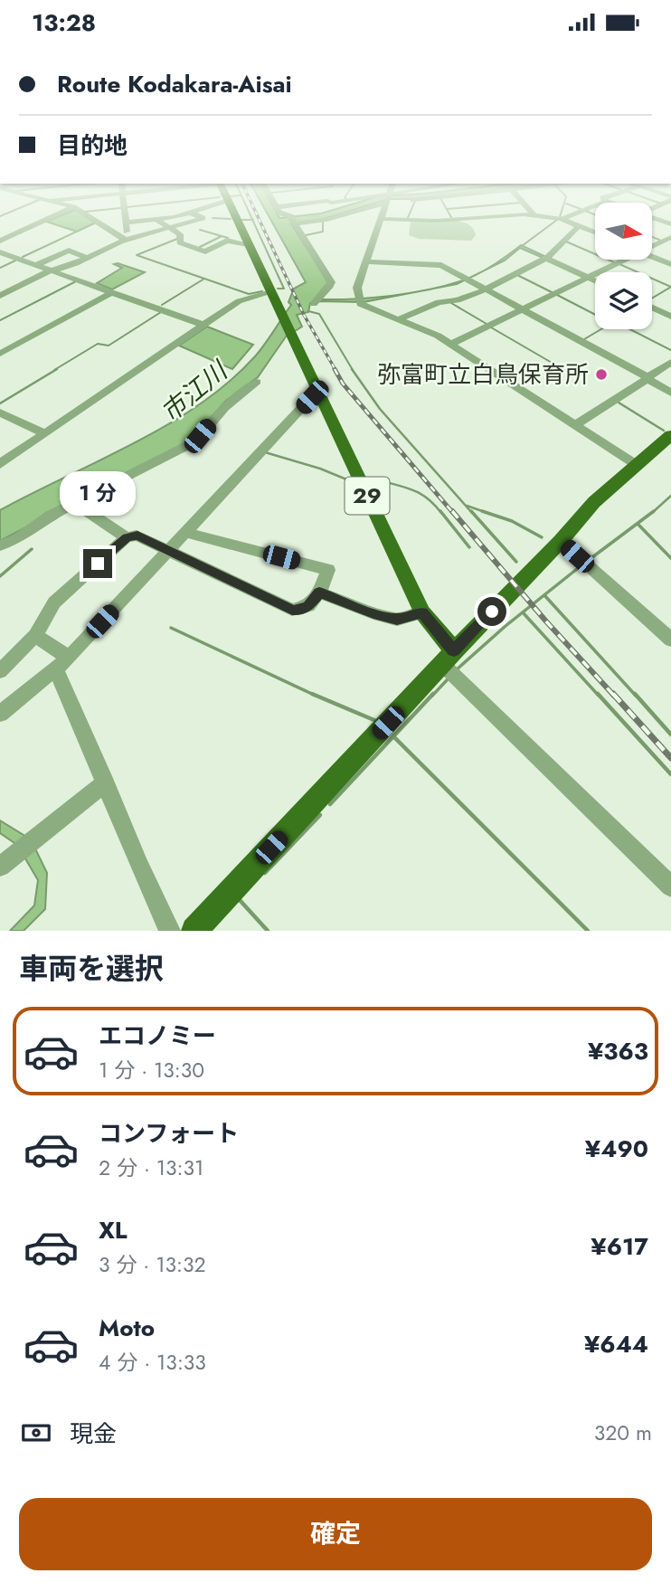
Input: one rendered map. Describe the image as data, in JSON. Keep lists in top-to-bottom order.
{
  "streets": {
    "main road": ["29"]
  },
  "water": ["市江川"],
  "places": ["弥富町立白鳥保育所"],
  "north": "right",
  "page": {
    "status": "13:28",
    "banner": ["Route Kodakara-Aisai", "目的地"],
    "bubble": "1 分",
    "heading": "車両を選択",
    "list": [
      {
        "name": "エコノミー",
        "note": "1 分 · 13:30",
        "value": "¥363"
      },
      {
        "name": "コンフォート",
        "note": "2 分 · 13:31",
        "value": "¥490"
      },
      {
        "name": "XL",
        "note": "3 分 · 13:32",
        "value": "¥617"
      },
      {
        "name": "Moto",
        "note": "4 分 · 13:33",
        "value": "¥644"
      }
    ],
    "pay": ["現金", "320 m"],
    "buttons": "確定"
  }
}
